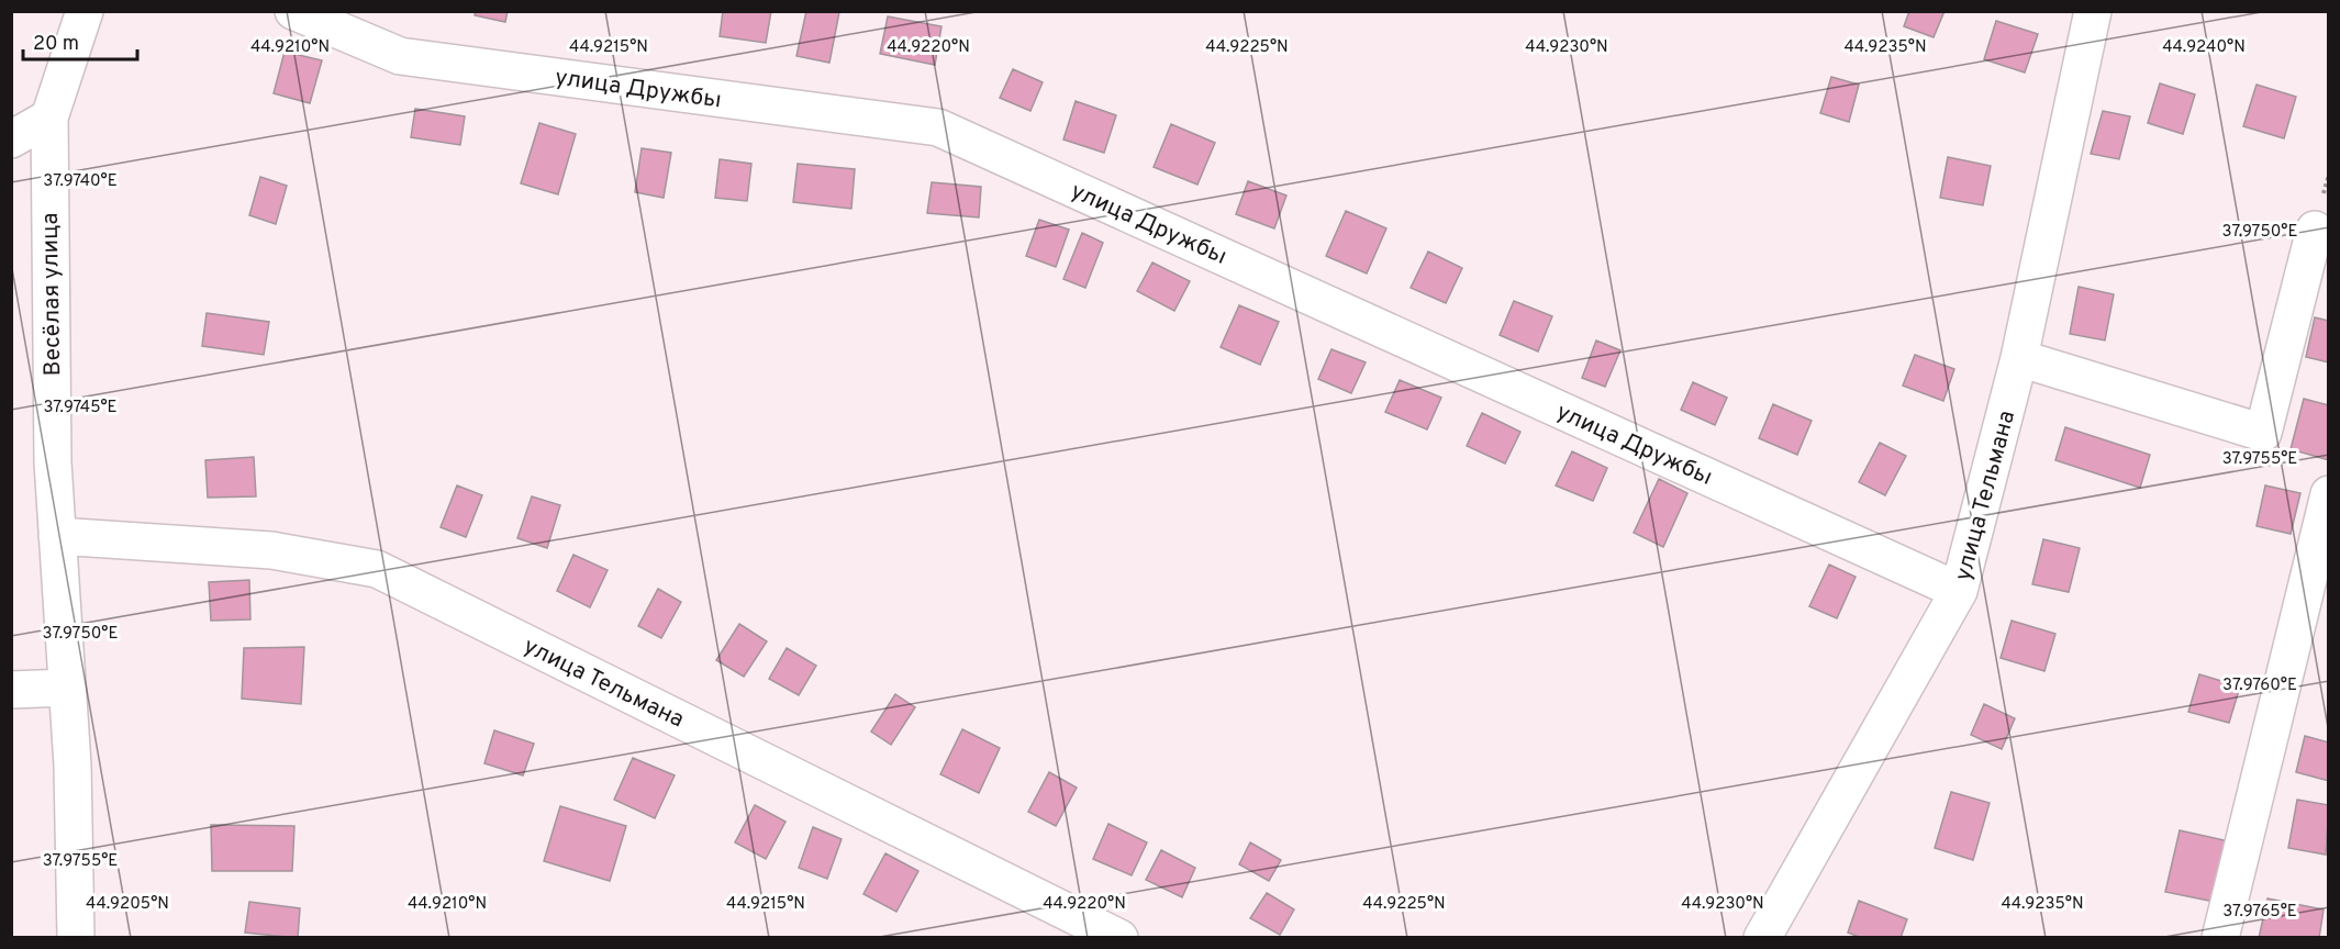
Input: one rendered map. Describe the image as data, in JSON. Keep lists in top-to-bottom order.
{
  "streets": {
    "street": ["улица Дружбы", "Весёлая улица", "улица Тельмана"]
  },
  "crossings": [
    ["улица Дружбы", "улица Тельмана"],
    ["Весёлая улица", "улица Тельмана"]
  ],
  "scale_bar": "20 m",
  "coordinates": [
    "44.9210°N",
    "44.9215°N",
    "44.9220°N",
    "44.9225°N",
    "44.9230°N",
    "44.9235°N",
    "44.9240°N",
    "37.9740°E",
    "37.9750°E",
    "37.9745°E",
    "37.9755°E",
    "37.9760°E",
    "44.9205°N",
    "37.9765°E"
  ]
}
